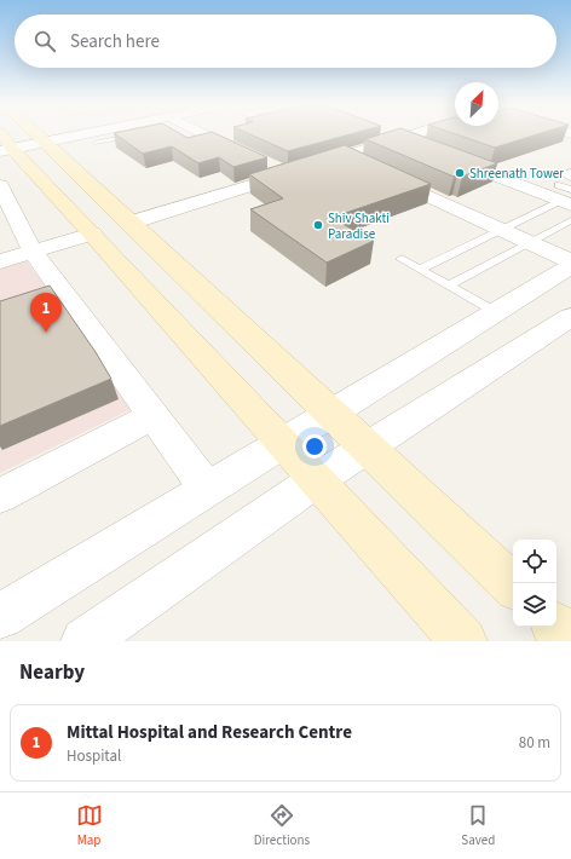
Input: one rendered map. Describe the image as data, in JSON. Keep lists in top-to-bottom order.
{
  "places": ["Shreenath Tower", "Shiv Shakti Paradise"],
  "north": "top right",
  "page": {
    "search": "Search here",
    "pins": "1",
    "heading": "Nearby",
    "list": [
      {
        "mark": "1",
        "name": "Mittal Hospital and Research Centre",
        "note": "Hospital",
        "value": "80 m"
      }
    ],
    "nav": ["Map", "Directions", "Saved"]
  }
}
